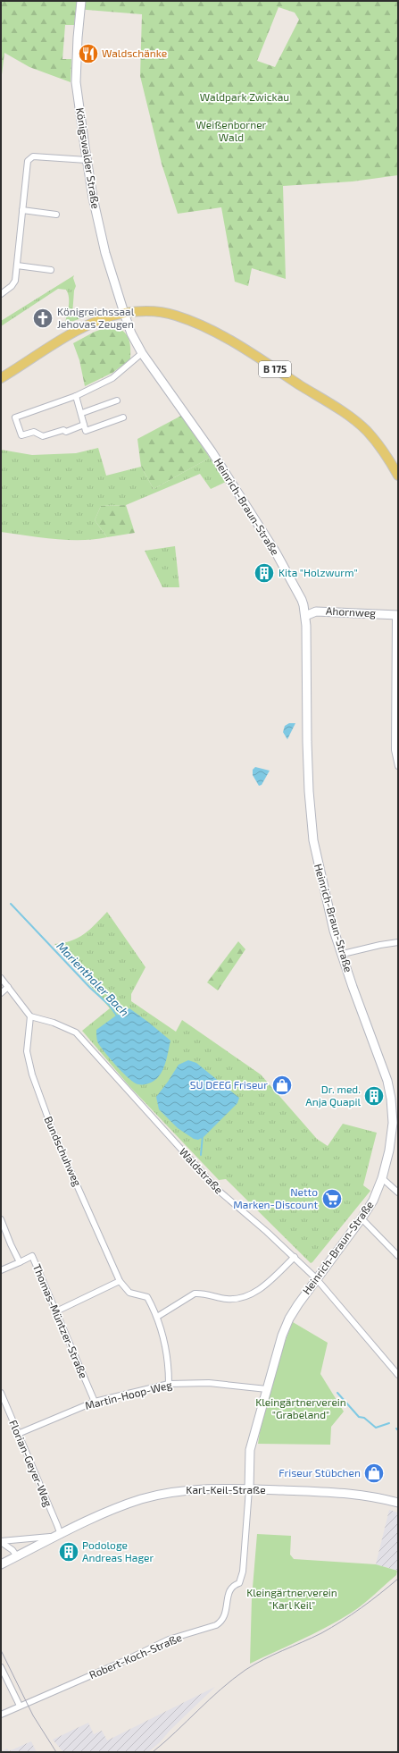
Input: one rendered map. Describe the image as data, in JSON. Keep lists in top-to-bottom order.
{
  "streets": {
    "main road": ["B 175"],
    "street": [
      "Königswalder Straße",
      "Heinrich-Braun-Straße",
      "Ahornweg",
      "Bundschuhweg",
      "Waldstraße",
      "Thomas-Müntzer-Straße",
      "Martin-Hoop-Weg",
      "Florian-Geyer-Weg",
      "Karl-Keil-Straße",
      "Robert-Koch-Straße"
    ]
  },
  "crossings": [
    ["Königswalder Straße", "B 175"],
    ["Königswalder Straße", "Heinrich-Braun-Straße"],
    ["B 175", "Heinrich-Braun-Straße"],
    ["Heinrich-Braun-Straße", "Ahornweg"],
    ["Heinrich-Braun-Straße", "Waldstraße"],
    ["Heinrich-Braun-Straße", "Martin-Hoop-Weg"],
    ["Heinrich-Braun-Straße", "Karl-Keil-Straße"],
    ["Heinrich-Braun-Straße", "Robert-Koch-Straße"],
    ["Bundschuhweg", "Waldstraße"],
    ["Bundschuhweg", "Martin-Hoop-Weg"],
    ["Thomas-Müntzer-Straße", "Martin-Hoop-Weg"],
    ["Martin-Hoop-Weg", "Florian-Geyer-Weg"],
    ["Florian-Geyer-Weg", "Karl-Keil-Straße"],
    ["Karl-Keil-Straße", "Robert-Koch-Straße"]
  ],
  "water": ["Marienthaler Bach"],
  "parks": [
    "Waldpark Zwickau",
    "Weißenborner Wald",
    "Kleingärtnerverein \"Grabeland\"",
    "Kleingärtnerverein \"Karl Keil\""
  ],
  "places": {
    "restaurant": ["Waldschänke"],
    "church": ["Königreichssaal Jehovas Zeugen"],
    "building": ["Kita \"Holzwurm\"", "Dr. med. Anja Quapil", "Podologe Andreas Hager"],
    "shop": ["SU DEEG Friseur", "Friseur Stübchen"],
    "supermarket": ["Netto Marken-Discount"]
  }
}
